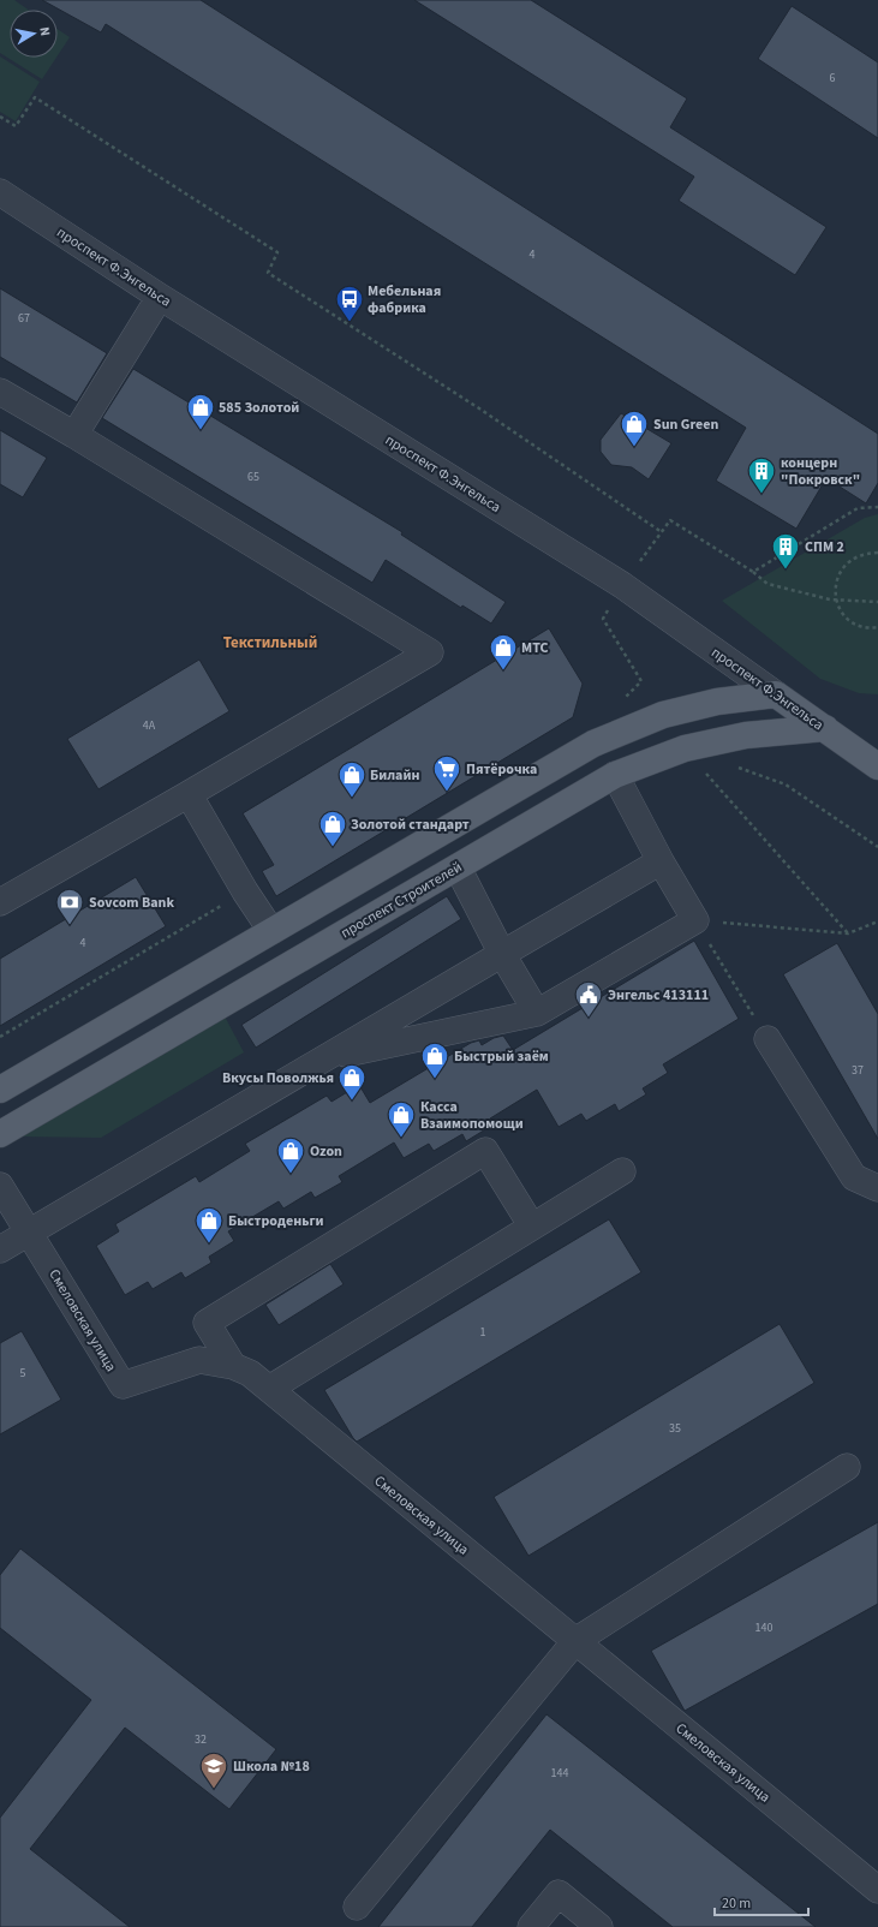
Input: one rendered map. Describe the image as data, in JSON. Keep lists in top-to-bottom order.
{
  "streets": {
    "main road": ["проспект Ф.Энгельса", "проспект Строителей"],
    "street": ["Смеловская улица"]
  },
  "crossings": [
    ["проспект Ф.Энгельса", "проспект Строителей"]
  ],
  "districts": ["Текстильный"],
  "places": {
    "bus stop": ["Мебельная фабрика"],
    "shop": [
      "585 Золотой",
      "Sun Green",
      "МТС",
      "Билайн",
      "Золотой стандарт",
      "Быстрый заём",
      "Вкусы Поволжья",
      "Касса Взаимопомощи",
      "Ozon",
      "Быстроденьги"
    ],
    "building": ["концерн \"Покровск\"", "СПМ 2"],
    "supermarket": ["Пятёрочка"],
    "bank": ["Sovcom Bank"],
    "public building": ["Энгельс 413111"],
    "school or university": ["Школа №18"]
  },
  "house_numbers": [
    "6",
    "4",
    "67",
    "65",
    "4А",
    "4",
    "37",
    "1",
    "5",
    "35",
    "140",
    "32",
    "144"
  ],
  "scale_bar": "20 m",
  "north": "right"
}
